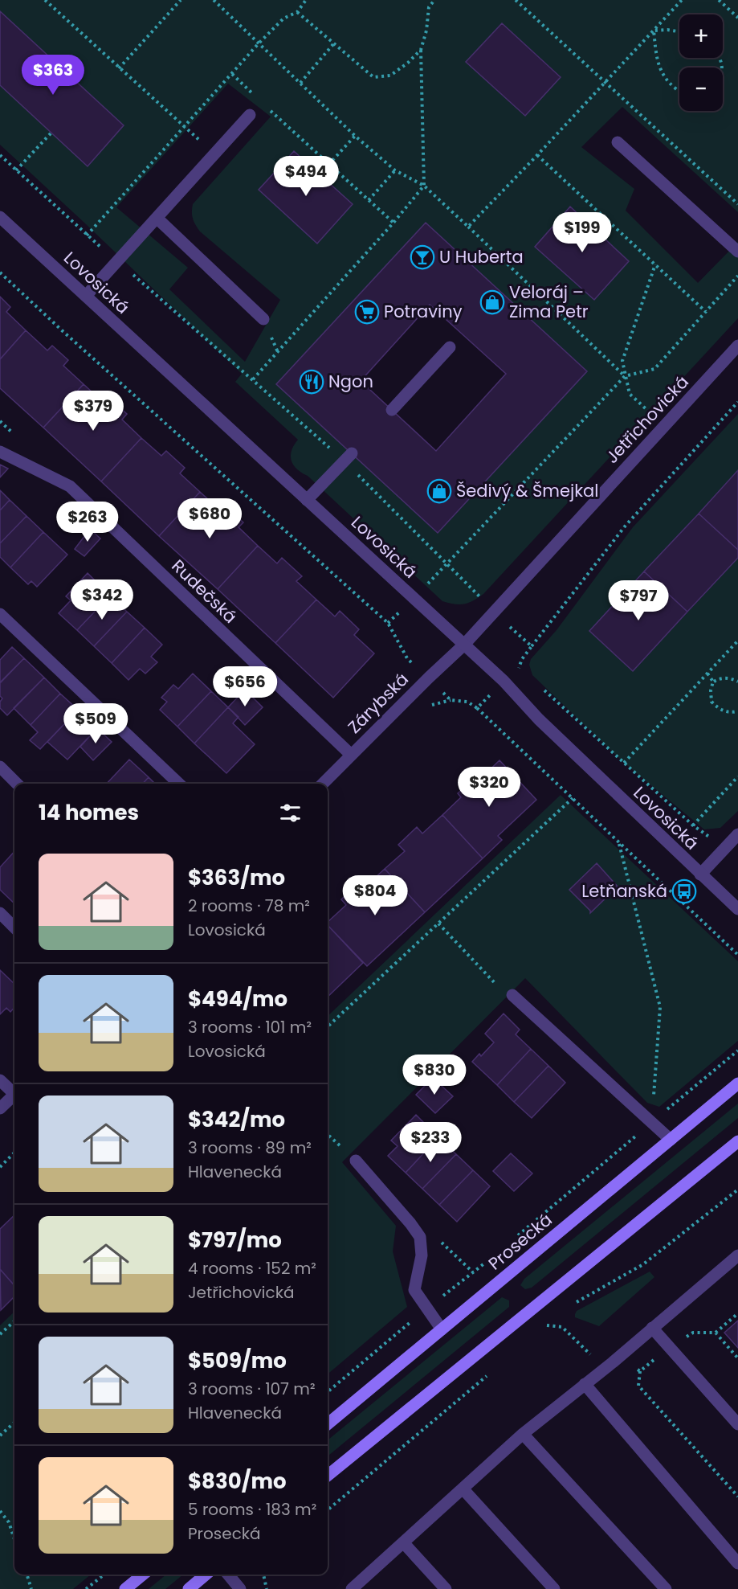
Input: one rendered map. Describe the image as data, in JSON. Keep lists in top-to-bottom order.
{
  "streets": {
    "main road": ["Prosecká"],
    "street": [
      "Lovosická",
      "Jetřichovická",
      "Rudečská",
      "Zárybská"
    ]
  },
  "crossings": [
    ["Lovosická", "Jetřichovická"],
    ["Lovosická", "Zárybská"],
    ["Jetřichovická", "Zárybská"],
    ["Rudečská", "Zárybská"]
  ],
  "places": {
    "bar": ["U Huberta"],
    "shop": ["Veloráj – Zima Petr", "Šedivý & Šmejkal"],
    "supermarket": ["Potraviny"],
    "restaurant": ["Ngon"],
    "bus stop": ["Letňanská"]
  },
  "page": {
    "map_buttons": ["+", "−"],
    "price": [
      "$363",
      "$494",
      "$199",
      "$379",
      "$680",
      "$263",
      "$342",
      "$797",
      "$656",
      "$509",
      "$320",
      "$804",
      "$830",
      "$233"
    ],
    "heading": "14 homes",
    "list": [
      {
        "name": "$363/mo",
        "note": "2 rooms · 78 m² · Lovosická"
      },
      {
        "name": "$494/mo",
        "note": "3 rooms · 101 m² · Lovosická"
      },
      {
        "name": "$342/mo",
        "note": "3 rooms · 89 m² · Hlavenecká"
      },
      {
        "name": "$797/mo",
        "note": "4 rooms · 152 m² · Jetřichovická"
      },
      {
        "name": "$509/mo",
        "note": "3 rooms · 107 m² · Hlavenecká"
      },
      {
        "name": "$830/mo",
        "note": "5 rooms · 183 m² · Prosecká"
      }
    ]
  }
}
